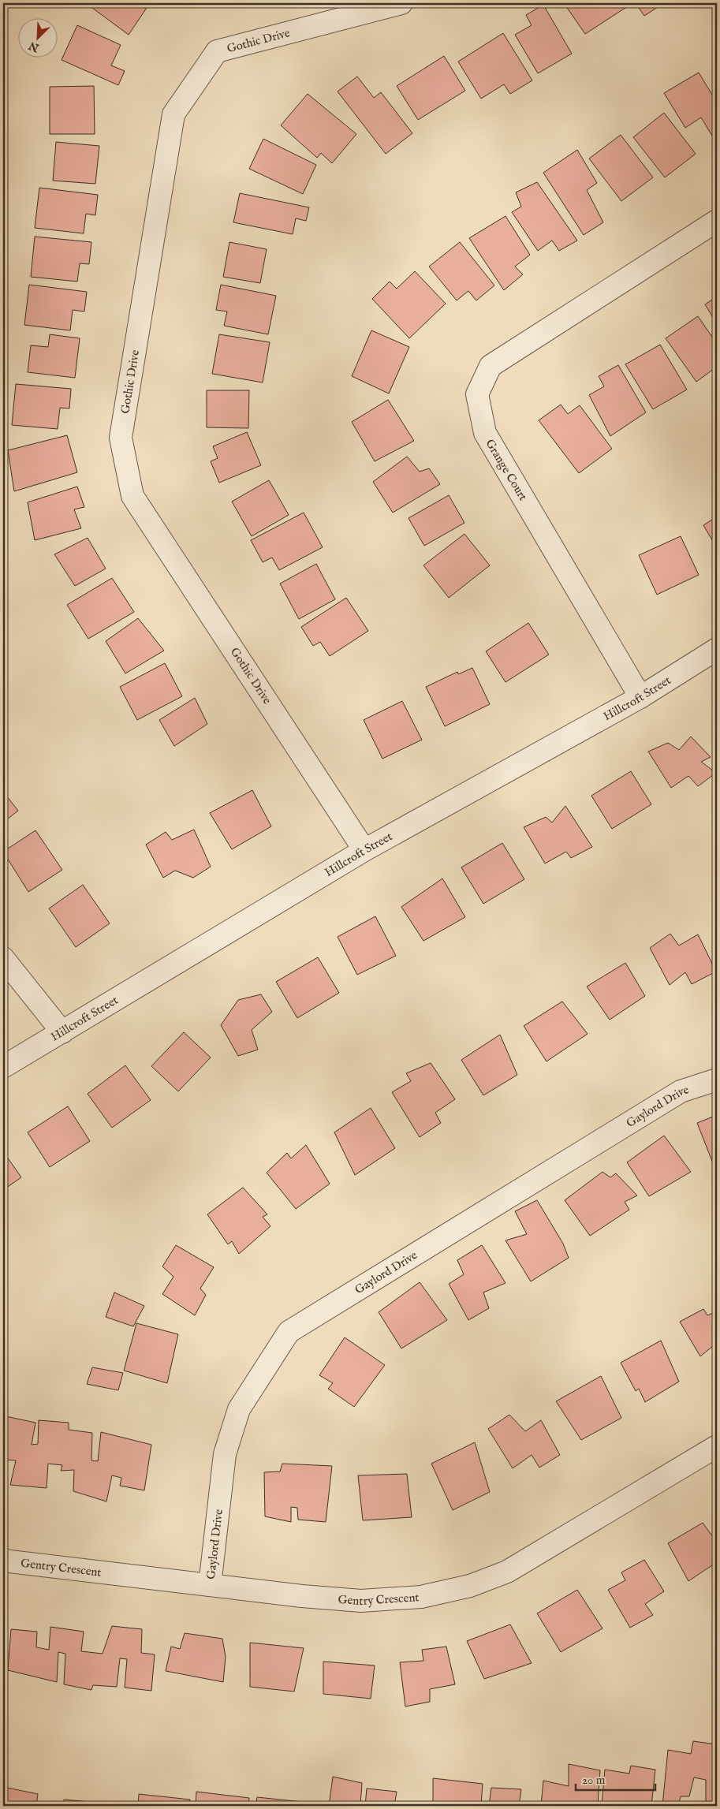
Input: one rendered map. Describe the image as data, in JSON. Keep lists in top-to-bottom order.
{
  "streets": {
    "street": [
      "Gothic Drive",
      "Grange Court",
      "Hillcroft Street",
      "Gaylord Drive",
      "Gentry Crescent"
    ]
  },
  "crossings": [
    ["Gothic Drive", "Hillcroft Street"],
    ["Grange Court", "Hillcroft Street"],
    ["Gaylord Drive", "Gentry Crescent"]
  ],
  "scale_bar": "20 m",
  "north": "bottom left"
}
